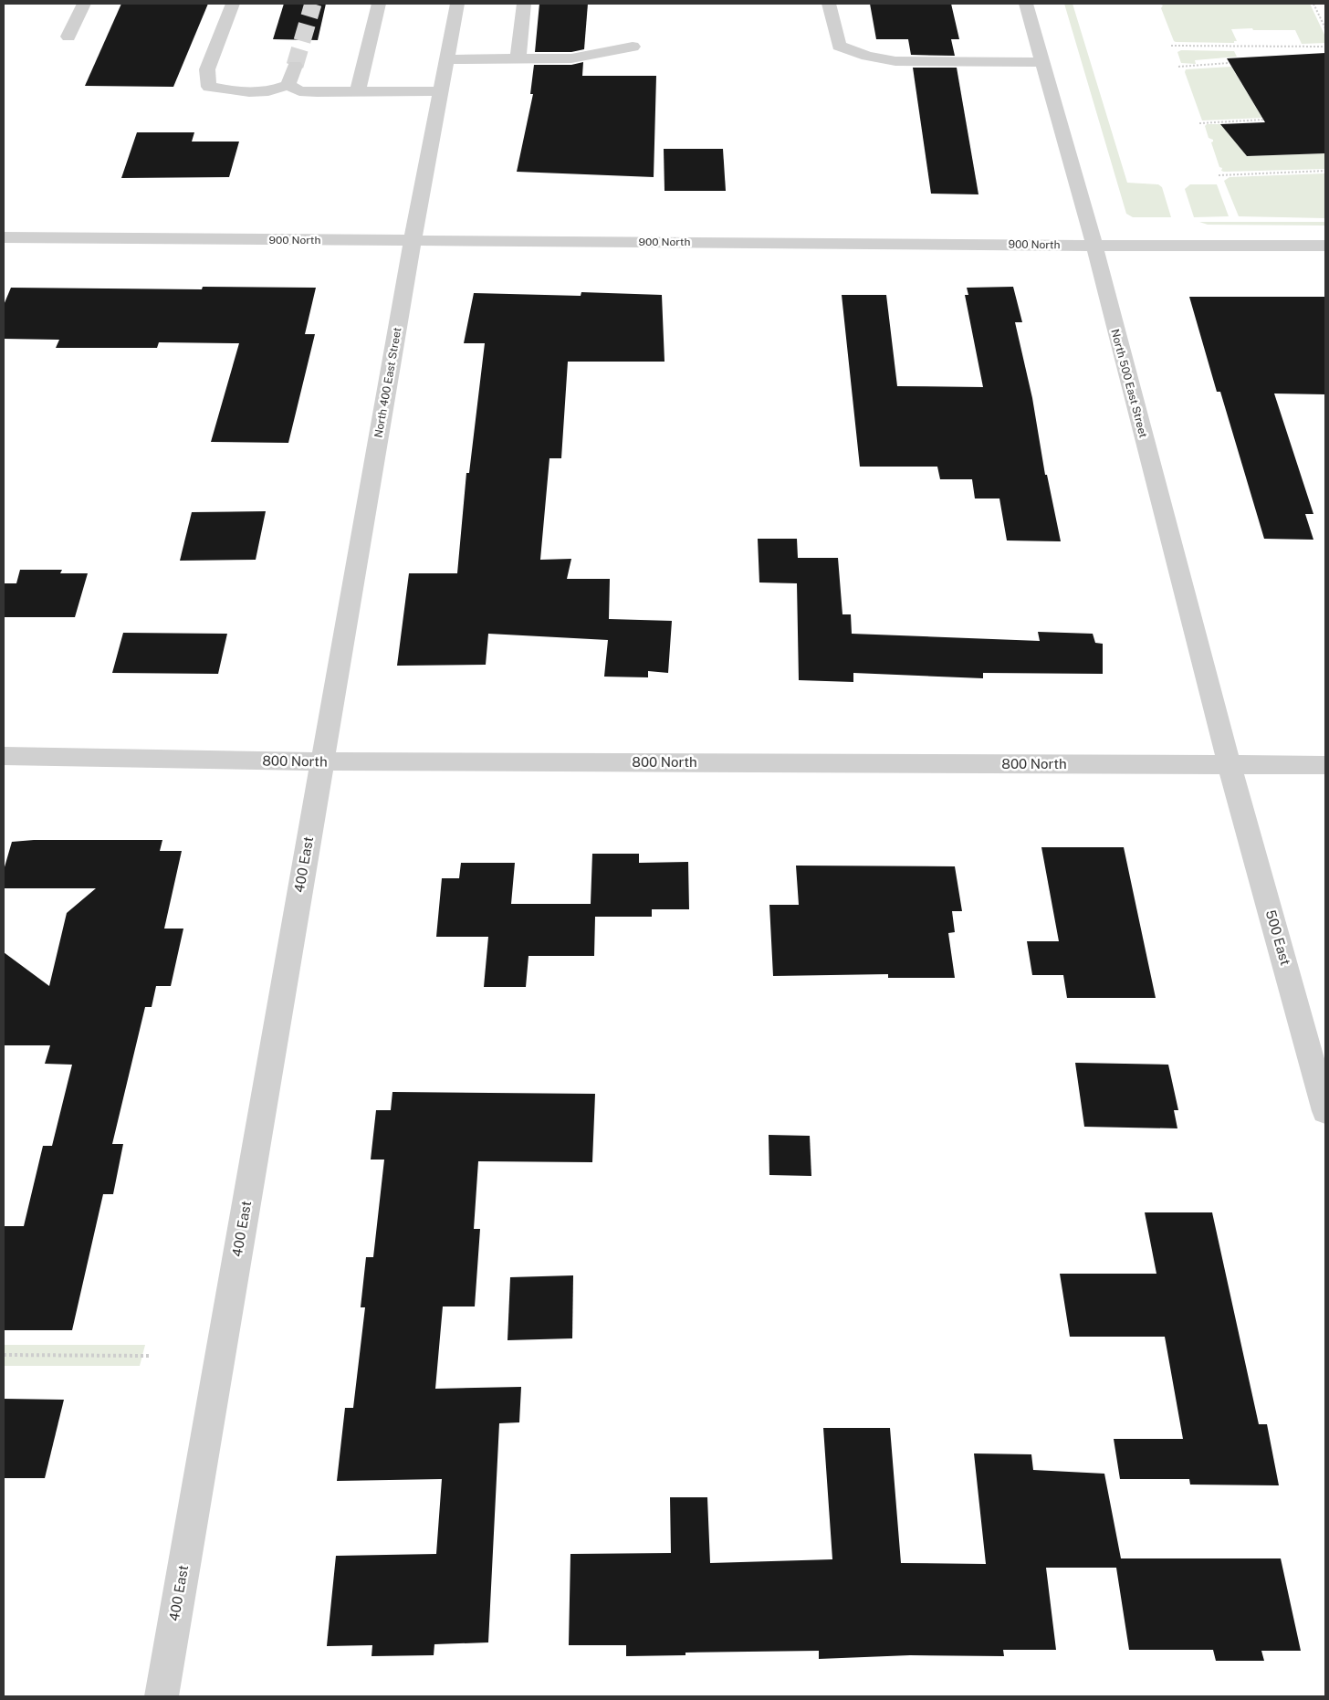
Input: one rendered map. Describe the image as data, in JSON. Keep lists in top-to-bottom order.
{
  "streets": {
    "street": [
      "900 North",
      "North 400 East Street",
      "North 500 East Street",
      "800 North",
      "400 East",
      "500 East"
    ]
  },
  "crossings": [
    ["900 North", "North 400 East Street"],
    ["900 North", "North 500 East Street"],
    ["North 400 East Street", "800 North"],
    ["North 400 East Street", "400 East"],
    ["North 500 East Street", "800 North"],
    ["North 500 East Street", "500 East"],
    ["800 North", "400 East"],
    ["800 North", "500 East"]
  ]
}
